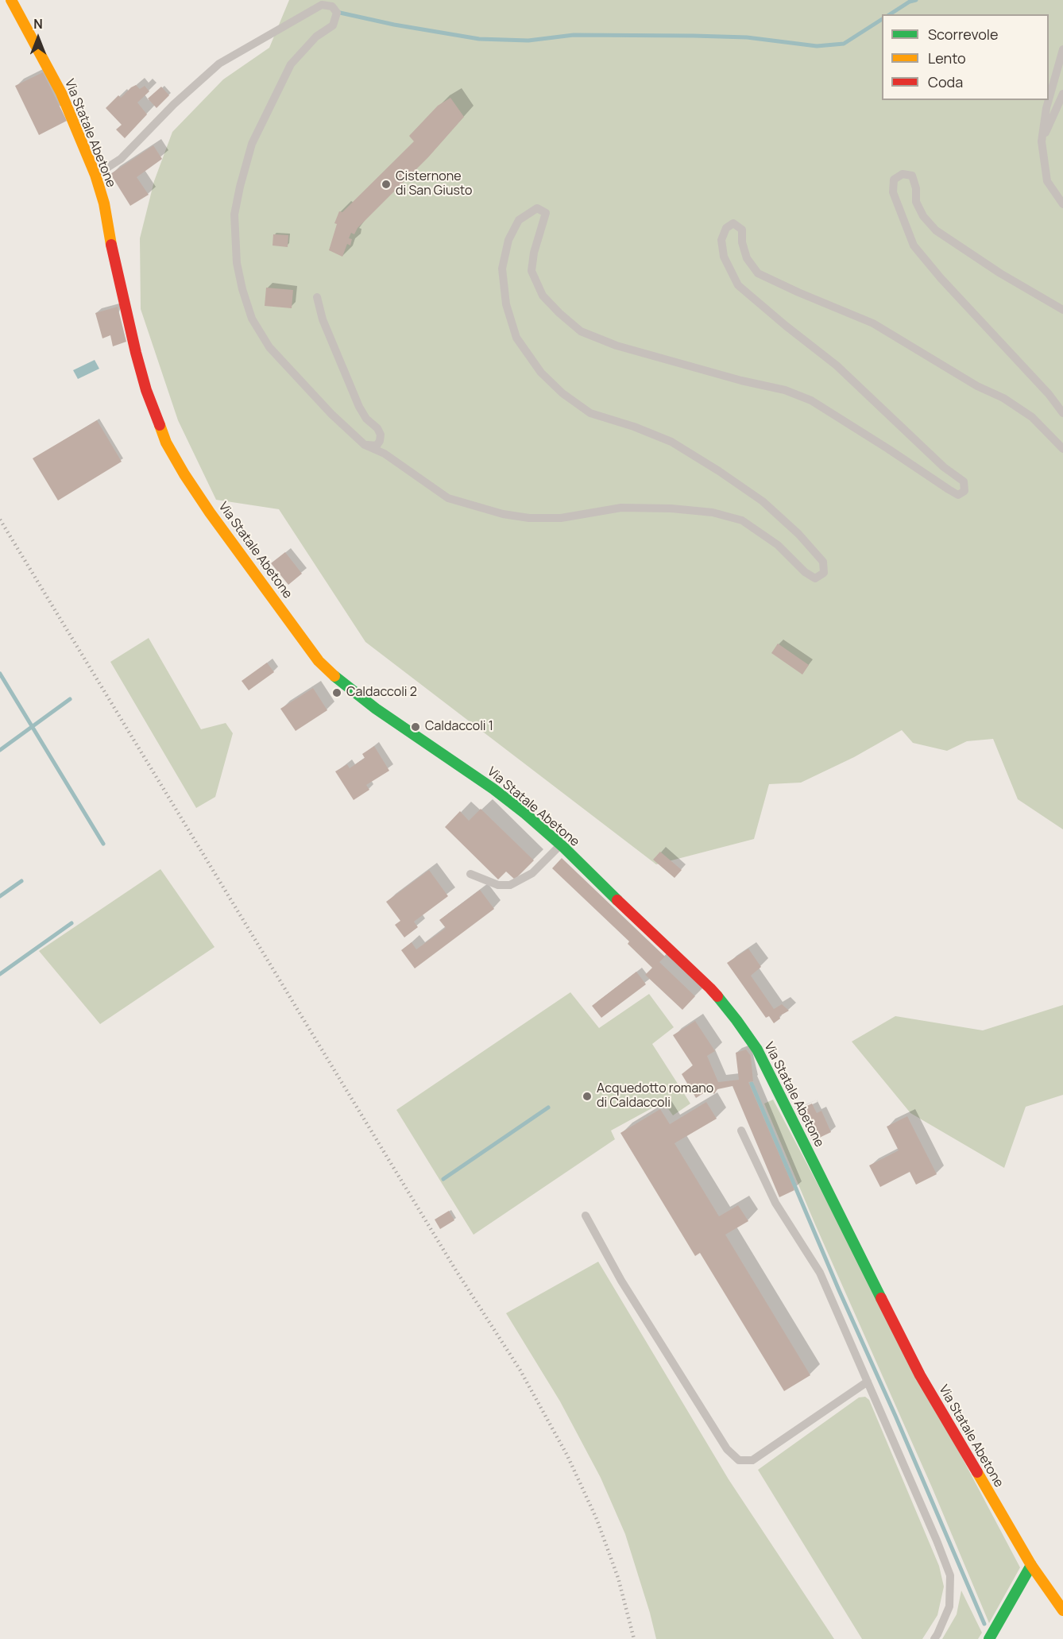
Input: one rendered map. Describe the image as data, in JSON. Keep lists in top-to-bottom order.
{
  "streets": {
    "main road": ["Via Statale Abetone"]
  },
  "places": [
    "Cisternone di San Giusto",
    "Caldaccoli 2",
    "Caldaccoli 1",
    "Acquedotto romano di Caldaccoli"
  ],
  "legend": ["Scorrevole", "Lento", "Coda"],
  "north": "top"
}
